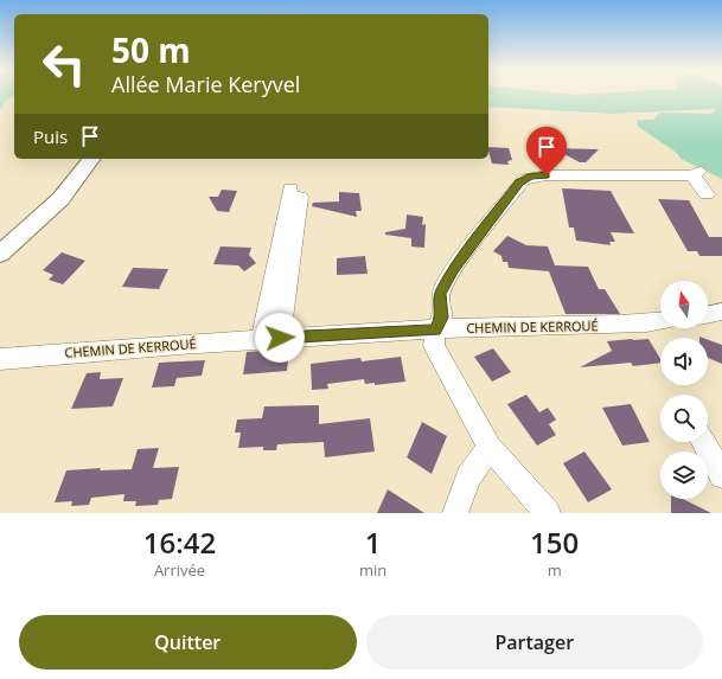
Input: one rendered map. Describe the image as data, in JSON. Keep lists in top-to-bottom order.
{
  "streets": {
    "street": ["CHEMIN DE KERROUÉ"]
  },
  "north": "top",
  "page": {
    "turn": ["50 m", "Allée Marie Keryvel"],
    "then": "Puis",
    "eta": [
      "16:42",
      "Arrivée",
      "1",
      "min",
      "150",
      "m"
    ],
    "buttons": ["Quitter", "Partager"]
  }
}
